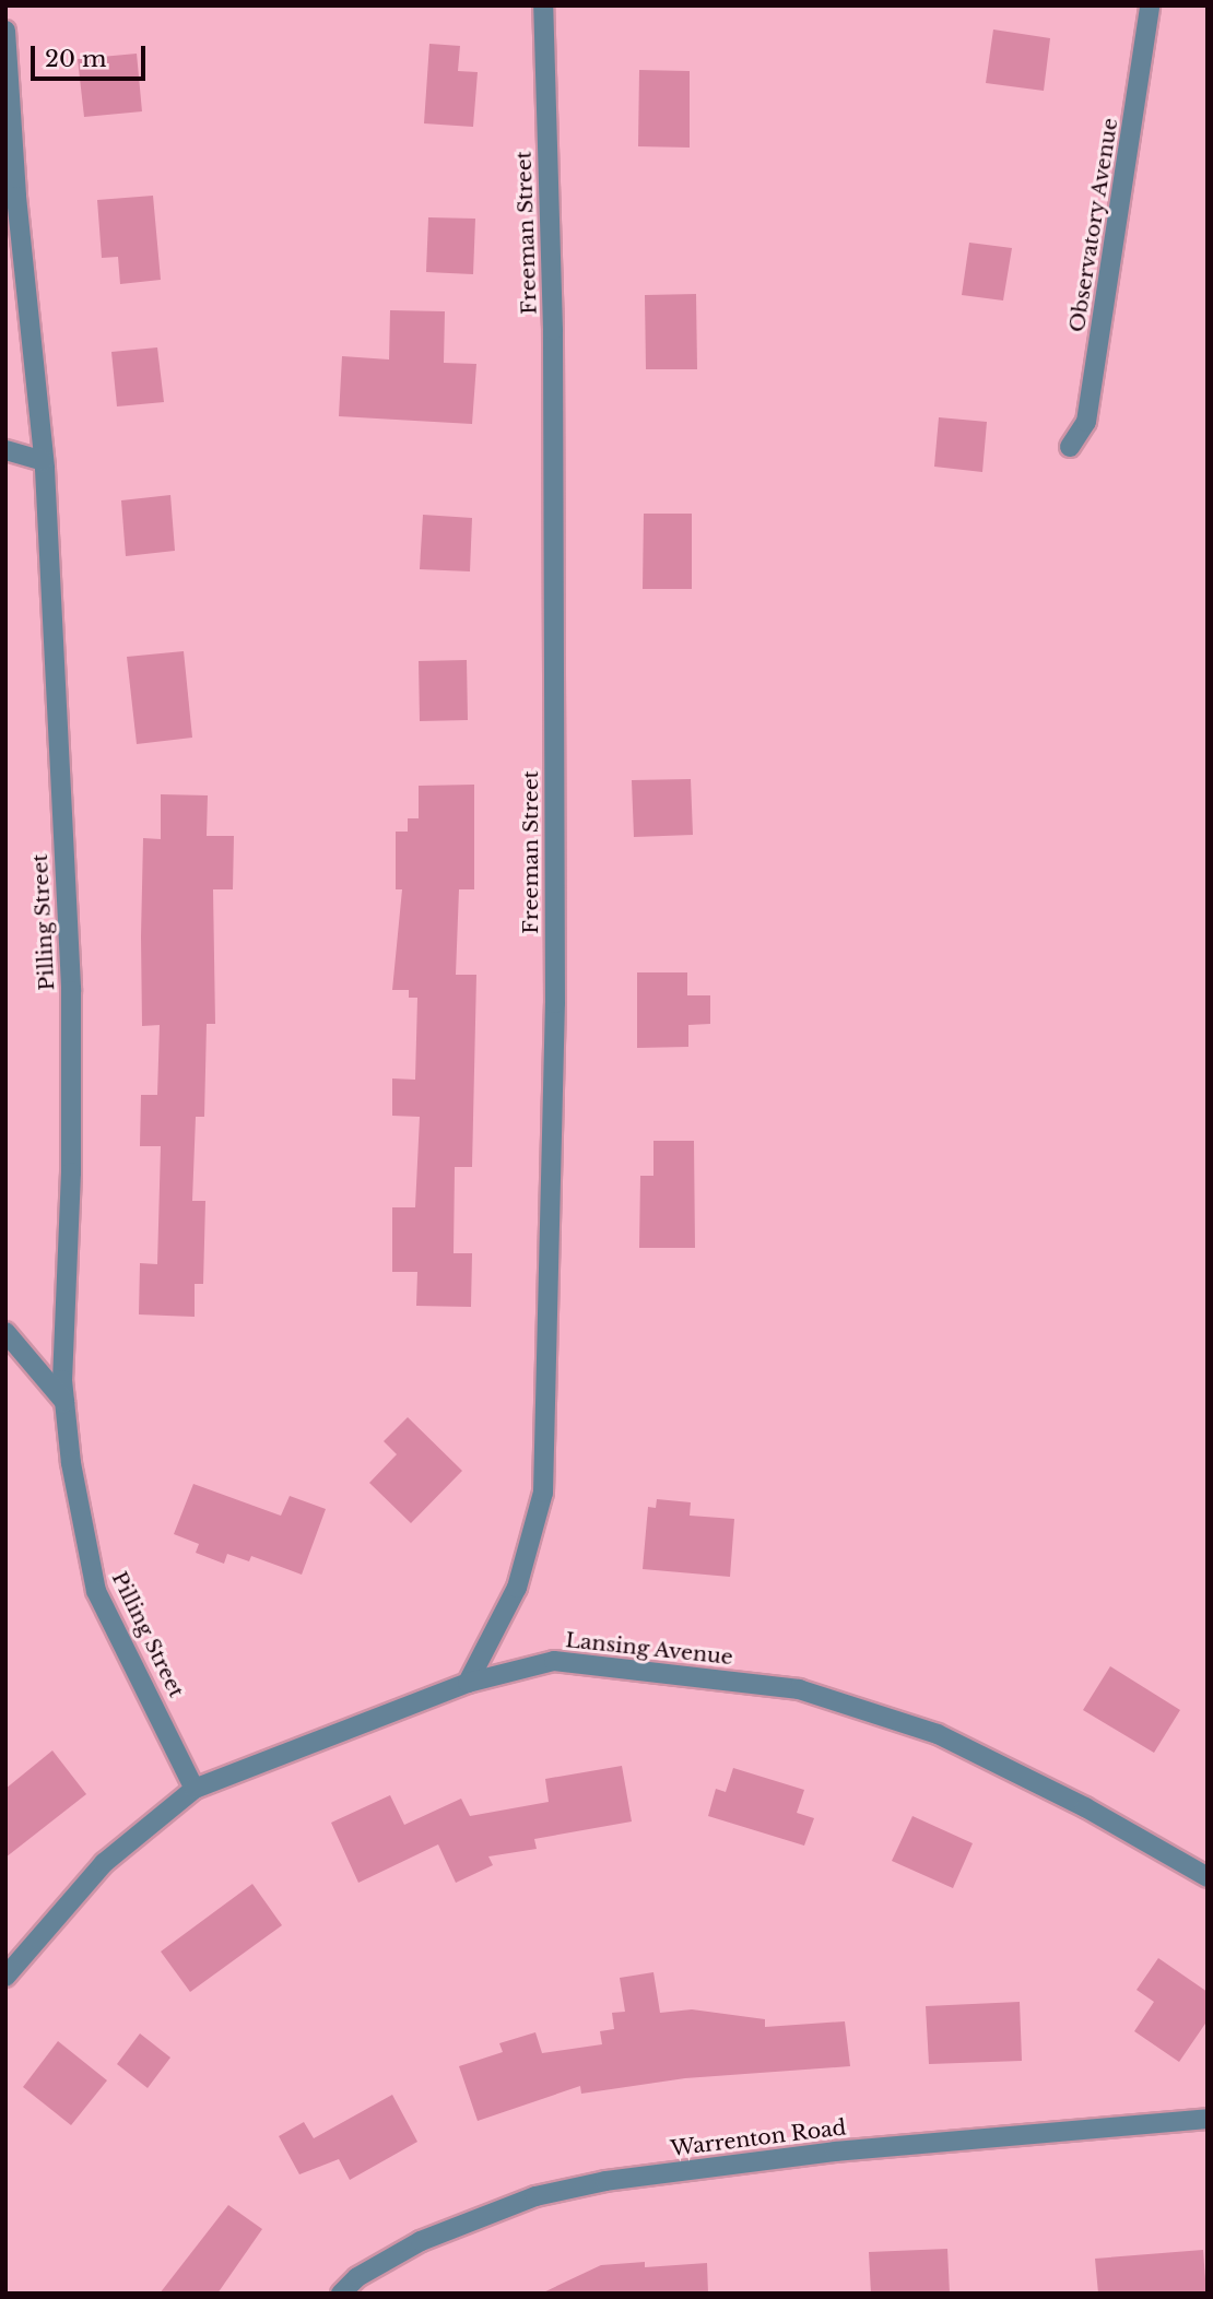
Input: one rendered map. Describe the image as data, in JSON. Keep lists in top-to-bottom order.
{
  "streets": {
    "street": [
      "Observatory Avenue",
      "Freeman Street",
      "Pilling Street",
      "Lansing Avenue",
      "Warrenton Road"
    ]
  },
  "crossings": [
    ["Freeman Street", "Lansing Avenue"],
    ["Pilling Street", "Lansing Avenue"]
  ],
  "scale_bar": "20 m"
}
